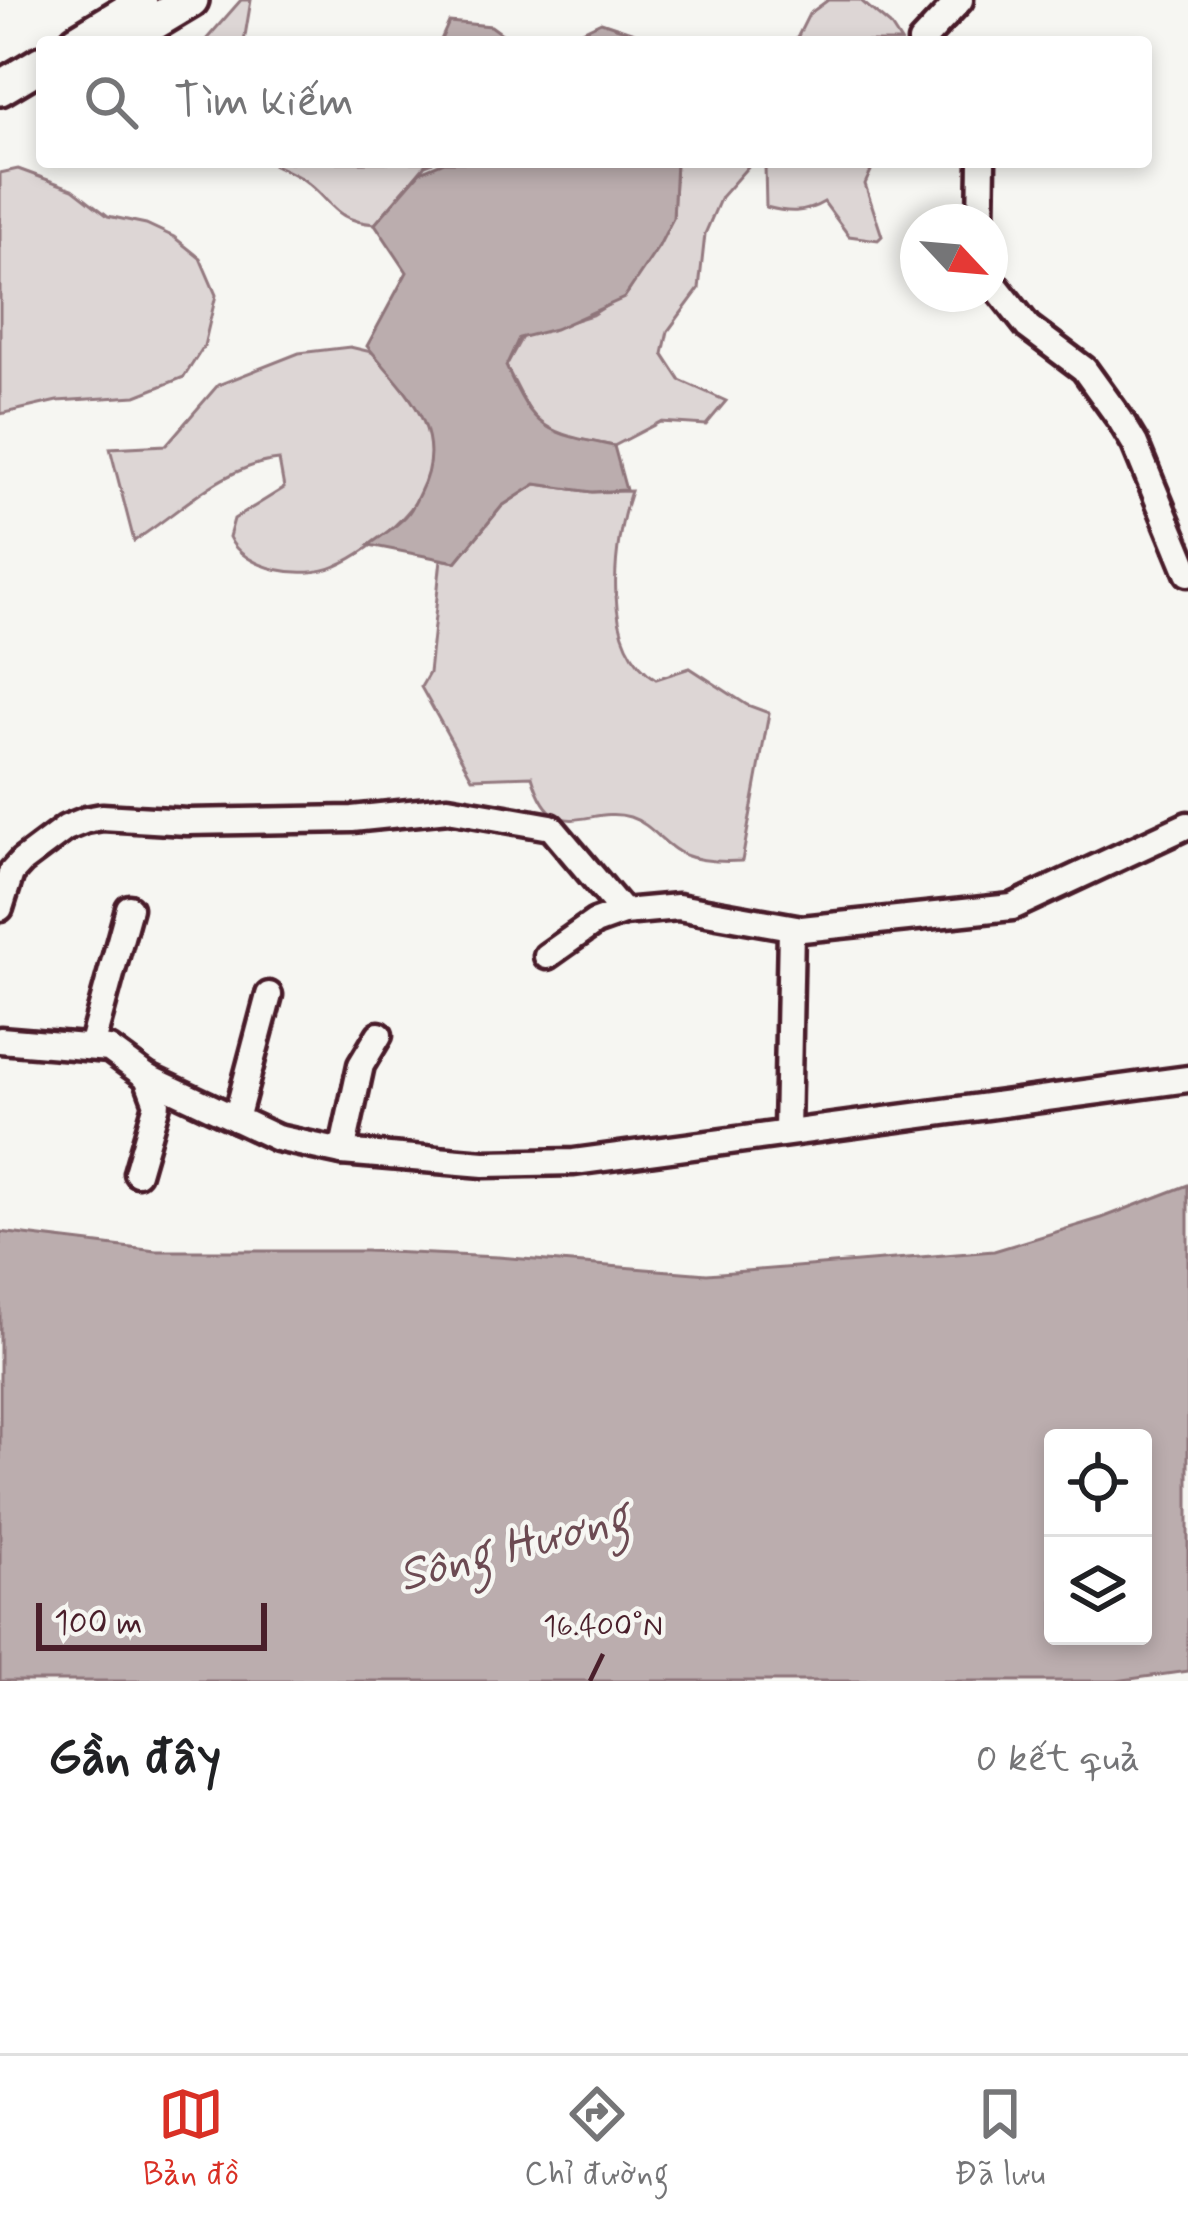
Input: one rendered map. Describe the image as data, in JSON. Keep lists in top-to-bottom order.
{
  "water": ["Sông Hương"],
  "scale_bar": "100 m",
  "north": "bottom right",
  "page": {
    "search": "Tìm kiếm",
    "scale": "100 m",
    "heading": ["Gần đây", "0 kết quả"],
    "nav": ["Bản đồ", "Chỉ đường", "Đã lưu"]
  },
  "coordinates": ["16.400°N"]
}
